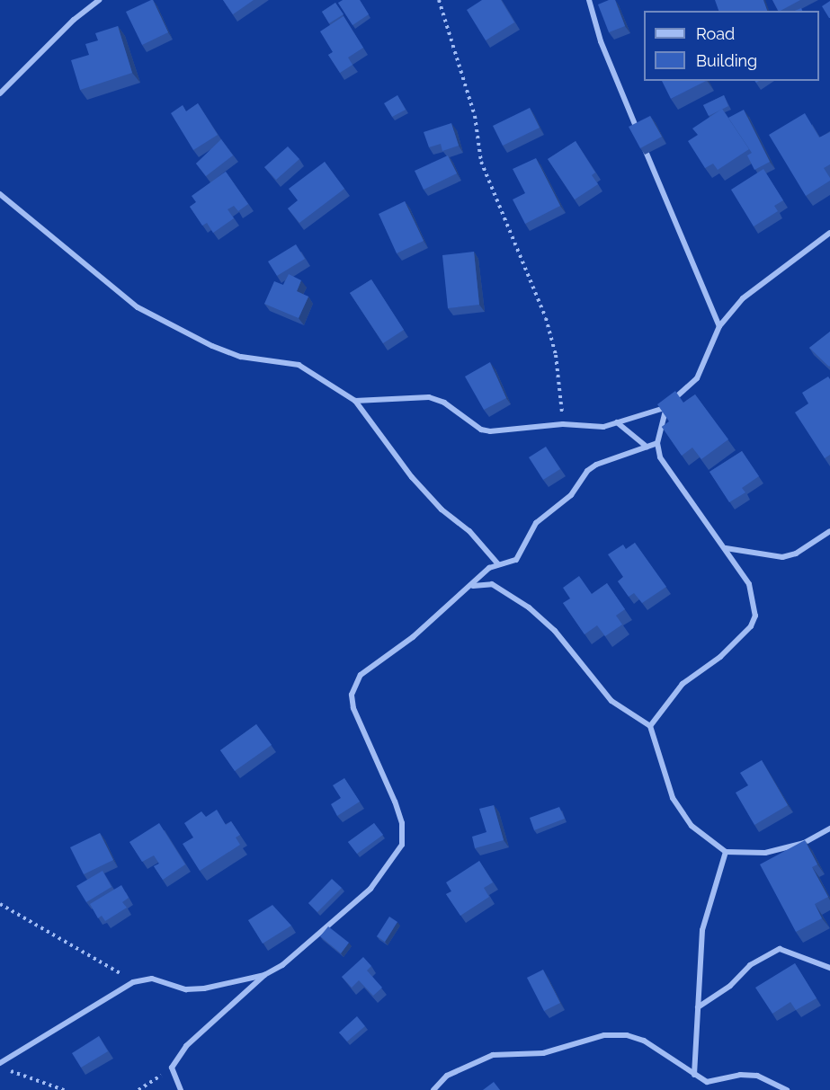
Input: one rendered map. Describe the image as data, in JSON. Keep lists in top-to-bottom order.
{
  "legend": ["Road", "Building"]
}
